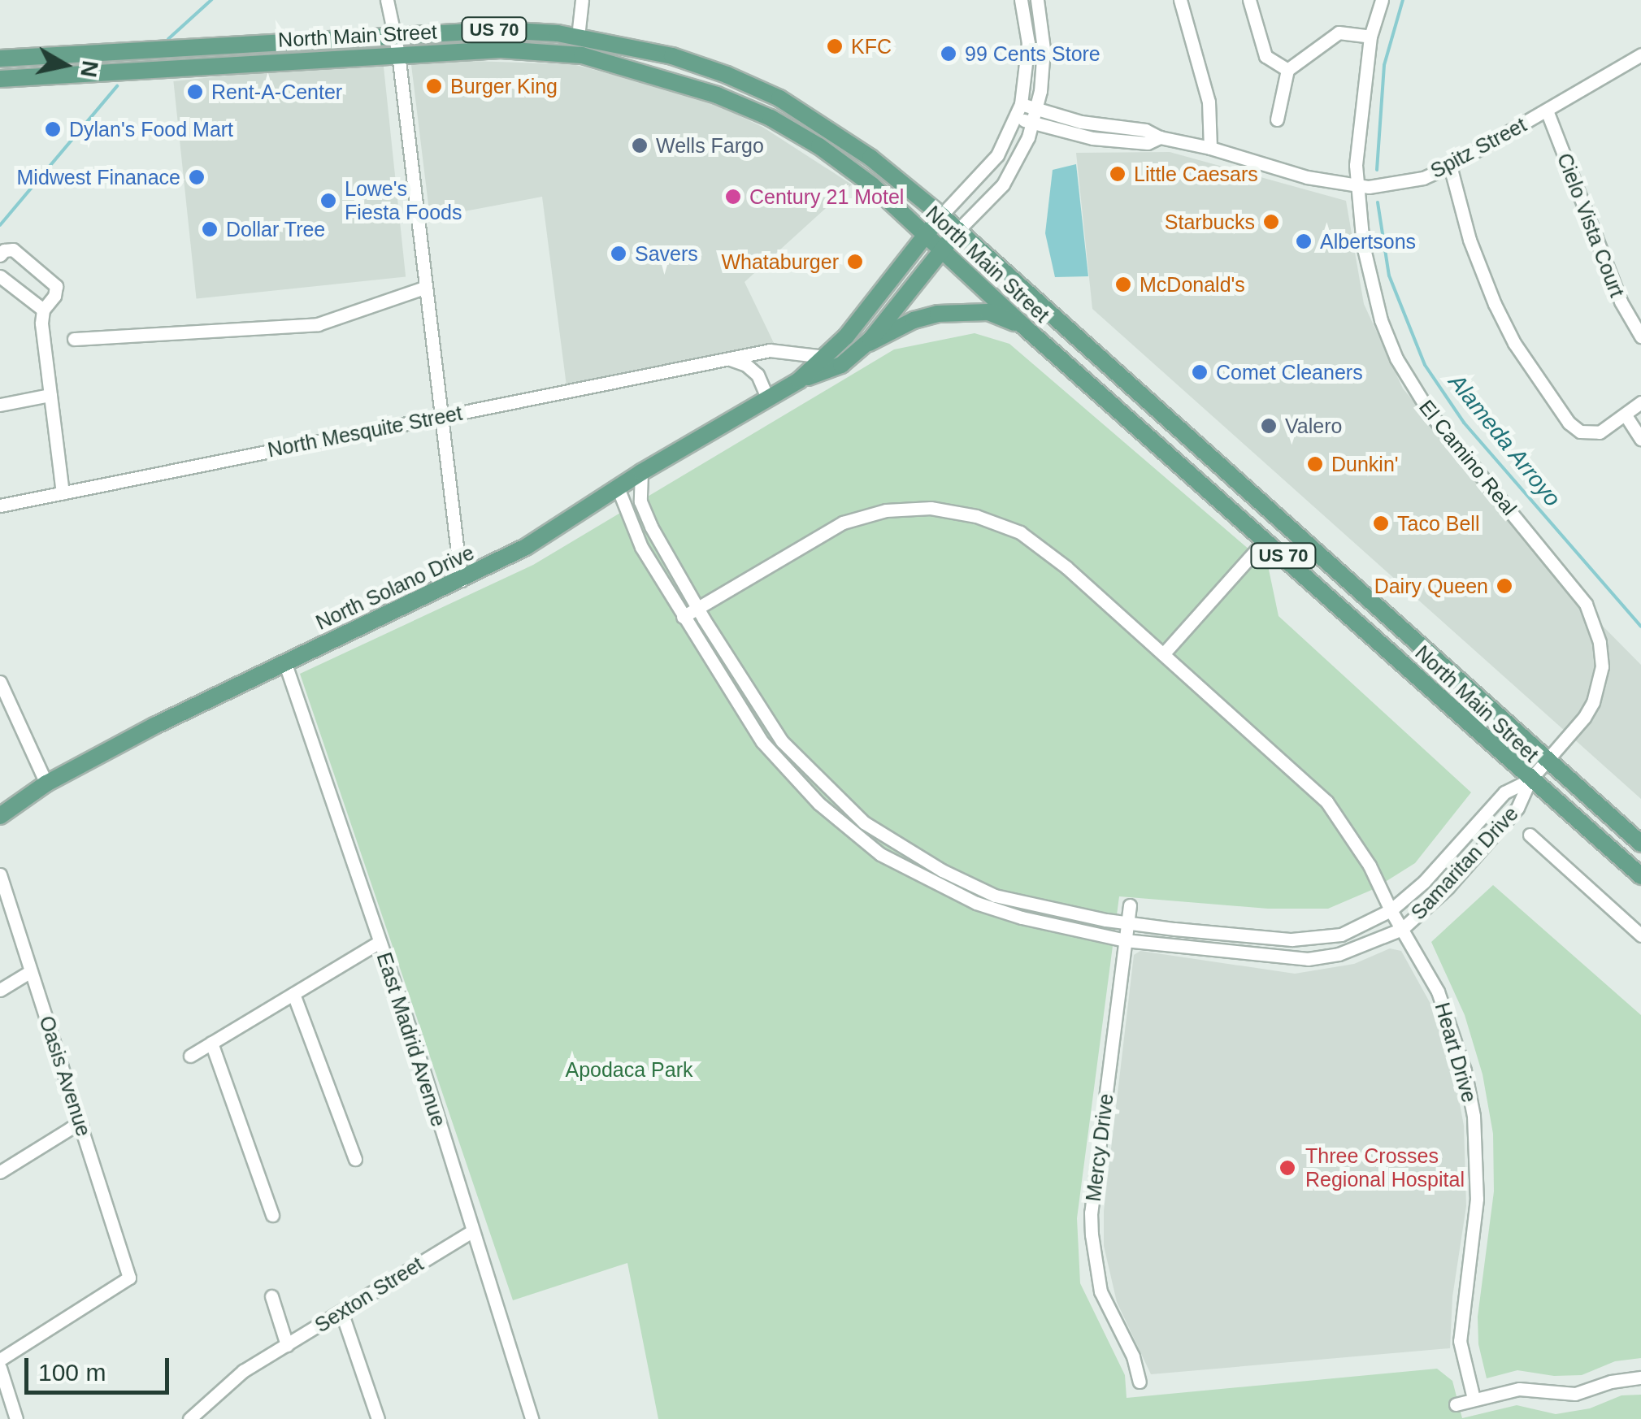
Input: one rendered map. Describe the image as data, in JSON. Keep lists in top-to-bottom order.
{
  "streets": {
    "main road": ["US 70", "North Main Street", "North Solano Drive"],
    "street": [
      "Spitz Street",
      "Cielo Vista Court",
      "North Mesquite Street",
      "El Camino Real",
      "Samaritan Drive",
      "East Madrid Avenue",
      "Heart Drive",
      "Oasis Avenue",
      "Mercy Drive",
      "Sexton Street"
    ]
  },
  "crossings": [
    ["North Main Street", "El Camino Real"],
    ["North Main Street", "North Solano Drive"],
    ["North Main Street", "Samaritan Drive"],
    ["Spitz Street", "Cielo Vista Court"],
    ["Spitz Street", "El Camino Real"],
    ["North Mesquite Street", "North Solano Drive"],
    ["El Camino Real", "Samaritan Drive"],
    ["North Solano Drive", "Samaritan Drive"],
    ["North Solano Drive", "East Madrid Avenue"],
    ["Samaritan Drive", "Heart Drive"],
    ["Samaritan Drive", "Mercy Drive"],
    ["East Madrid Avenue", "Sexton Street"]
  ],
  "water": ["Alameda Arroyo"],
  "parks": ["Apodaca Park"],
  "places": [
    "KFC",
    "99 Cents Store",
    "Burger King",
    "Rent-A-Center",
    "Dylan's Food Mart",
    "Wells Fargo",
    "Little Caesars",
    "Midwest Finanace",
    "Century 21 Motel",
    "Lowe's Fiesta Foods",
    "Starbucks",
    "Dollar Tree",
    "Albertsons",
    "Savers",
    "Whataburger",
    "McDonald's",
    "Comet Cleaners",
    "Valero",
    "Dunkin'",
    "Taco Bell",
    "Dairy Queen",
    "Three Crosses Regional Hospital"
  ],
  "scale_bar": "100 m",
  "north": "right"
}
